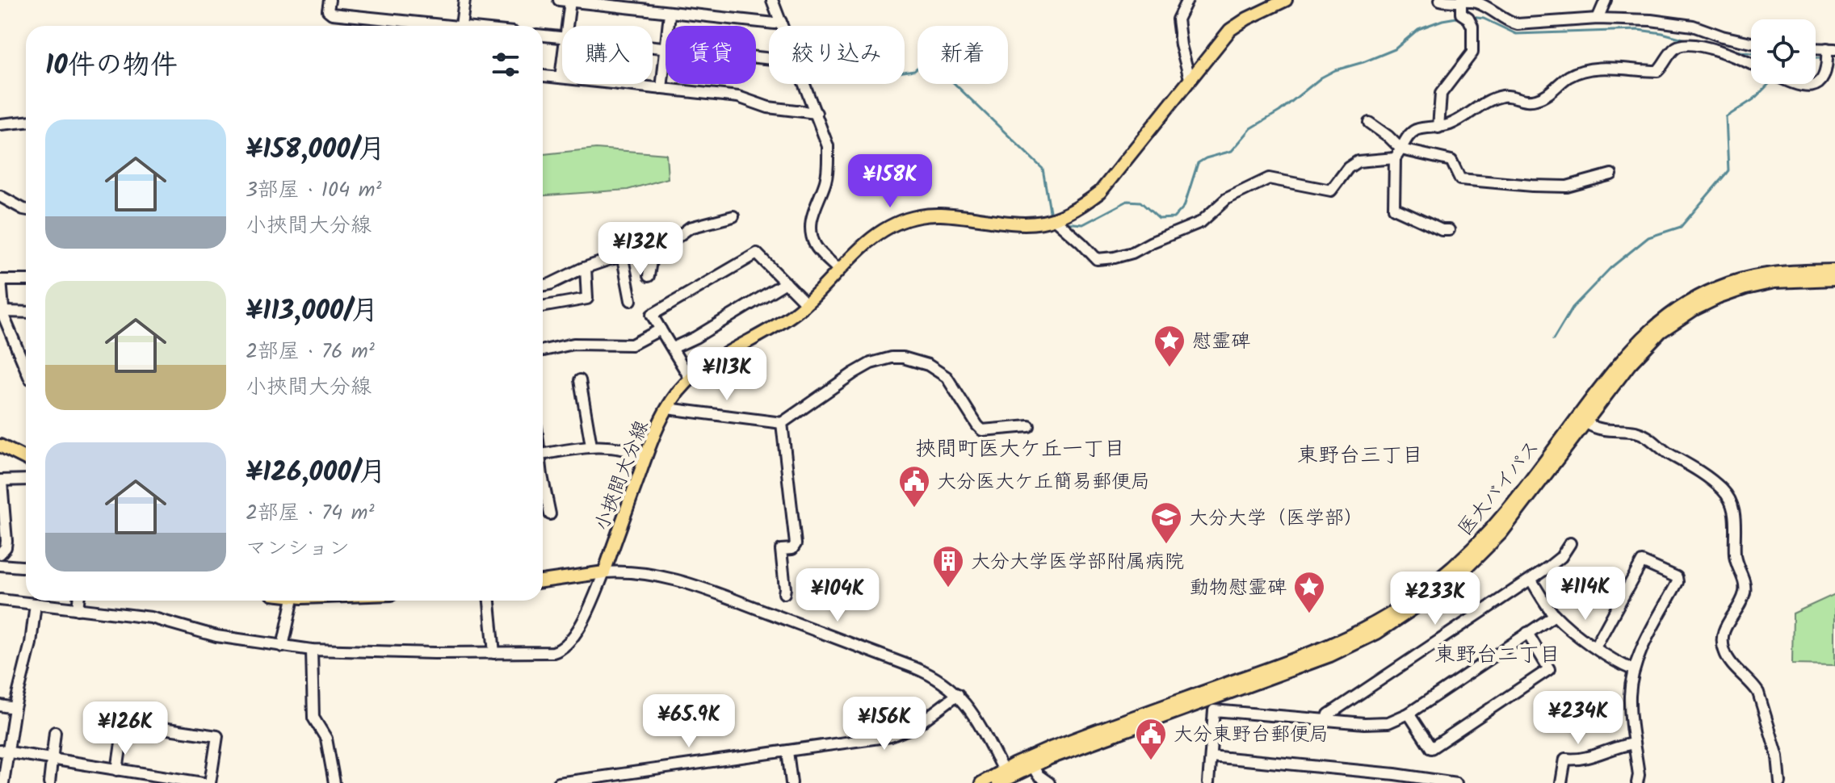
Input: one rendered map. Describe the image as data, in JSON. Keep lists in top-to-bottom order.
{
  "streets": {
    "main road": ["小挾間大分線", "医大バイパス"]
  },
  "districts": ["挾間町医大ケ丘一丁目", "東野台三丁目", "東野台二丁目"],
  "places": {
    "place": ["慰霊碑", "動物慰霊碑"],
    "public building": ["大分医大ケ丘簡易郵便局", "大分東野台郵便局"],
    "school or university": ["大分大学（医学部）"],
    "building": ["大分大学医学部附属病院"]
  },
  "page": {
    "chip": [
      "購入",
      "賃貸",
      "絞り込み",
      "新着"
    ],
    "heading": "10件の物件",
    "list": [
      {
        "name": "¥158,000/月",
        "note": "3部屋 · 104 m² · 小挾間大分線"
      },
      {
        "name": "¥113,000/月",
        "note": "2部屋 · 76 m² · 小挾間大分線"
      },
      {
        "name": "¥126,000/月",
        "note": "2部屋 · 74 m² · マンション"
      }
    ],
    "price": [
      "¥158K",
      "¥132K",
      "¥113K",
      "¥114K",
      "¥104K",
      "¥233K",
      "¥234K",
      "¥65.9K",
      "¥156K",
      "¥126K"
    ]
  }
}
